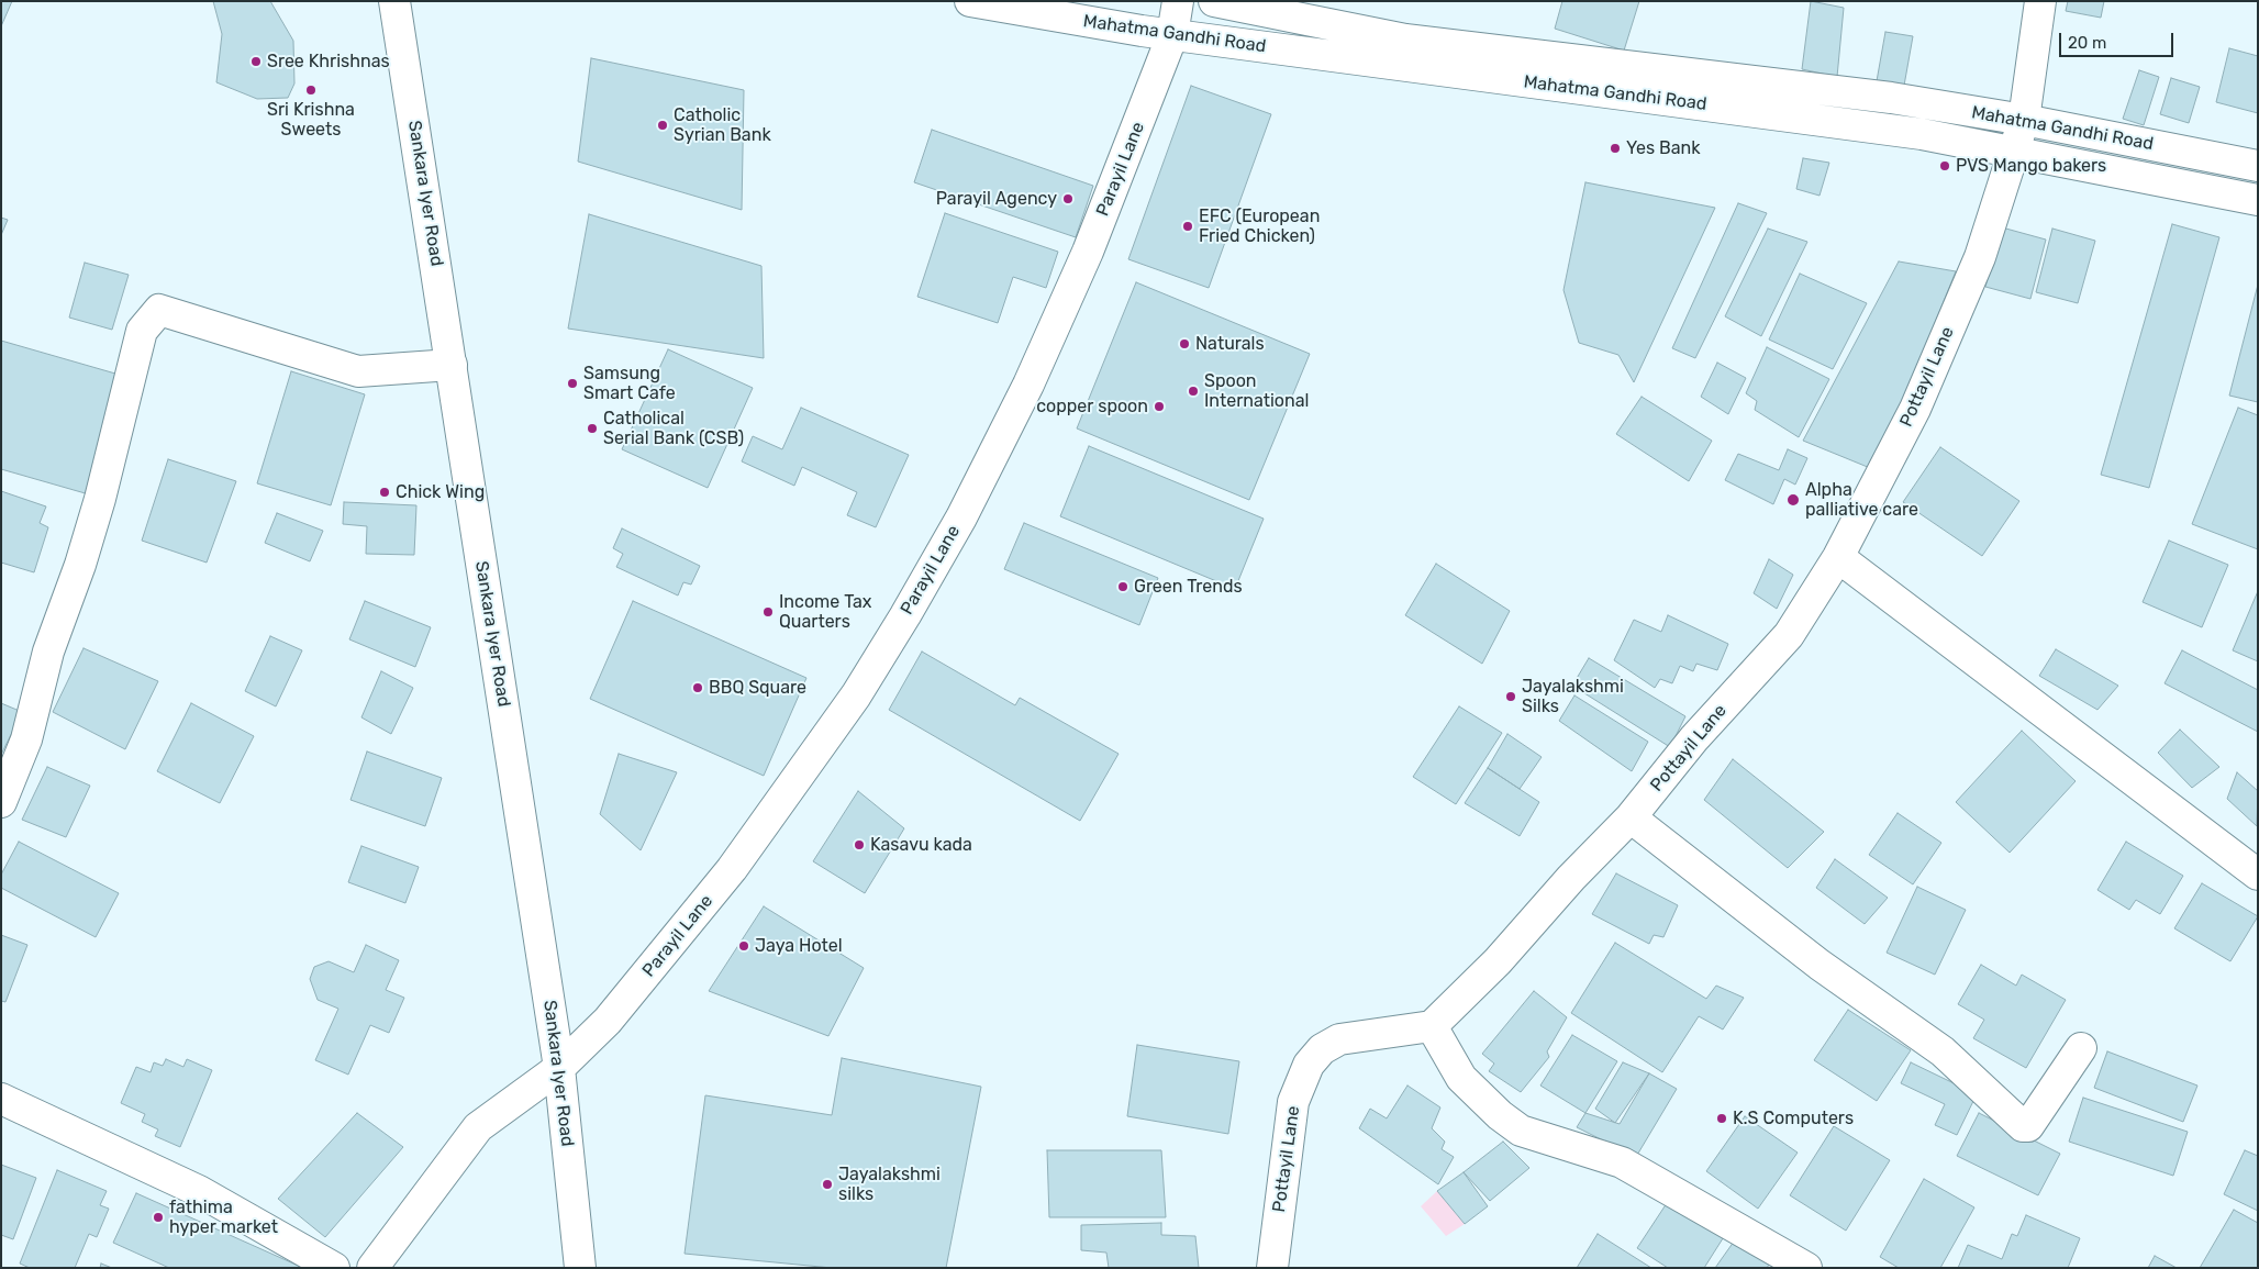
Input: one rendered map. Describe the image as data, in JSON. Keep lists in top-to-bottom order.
{
  "streets": {
    "main road": [
      "Mahatma Gandhi Road",
      "Parayil Lane",
      "Sankara Iyer Road",
      "Pottayil Lane"
    ]
  },
  "crossings": [
    ["Mahatma Gandhi Road", "Parayil Lane"],
    ["Mahatma Gandhi Road", "Pottayil Lane"],
    ["Parayil Lane", "Sankara Iyer Road"]
  ],
  "places": [
    "Sree Khrishnas",
    "Sri Krishna Sweets",
    "Catholic Syrian Bank",
    "Yes Bank",
    "PVS Mango bakers",
    "Parayil Agency",
    "EFC (European Fried Chicken)",
    "Naturals",
    "Samsung Smart Cafe",
    "Spoon International",
    "copper spoon",
    "Catholical Serial Bank (CSB)",
    "Chick Wing",
    "Alpha palliative care",
    "Green Trends",
    "Income Tax Quarters",
    "BBQ Square",
    "Jayalakshmi Silks",
    "Kasavu kada",
    "Jaya Hotel",
    "K.S Computers",
    "Jayalakshmi silks",
    "fathima hyper market"
  ],
  "scale_bar": "20 m"
}
